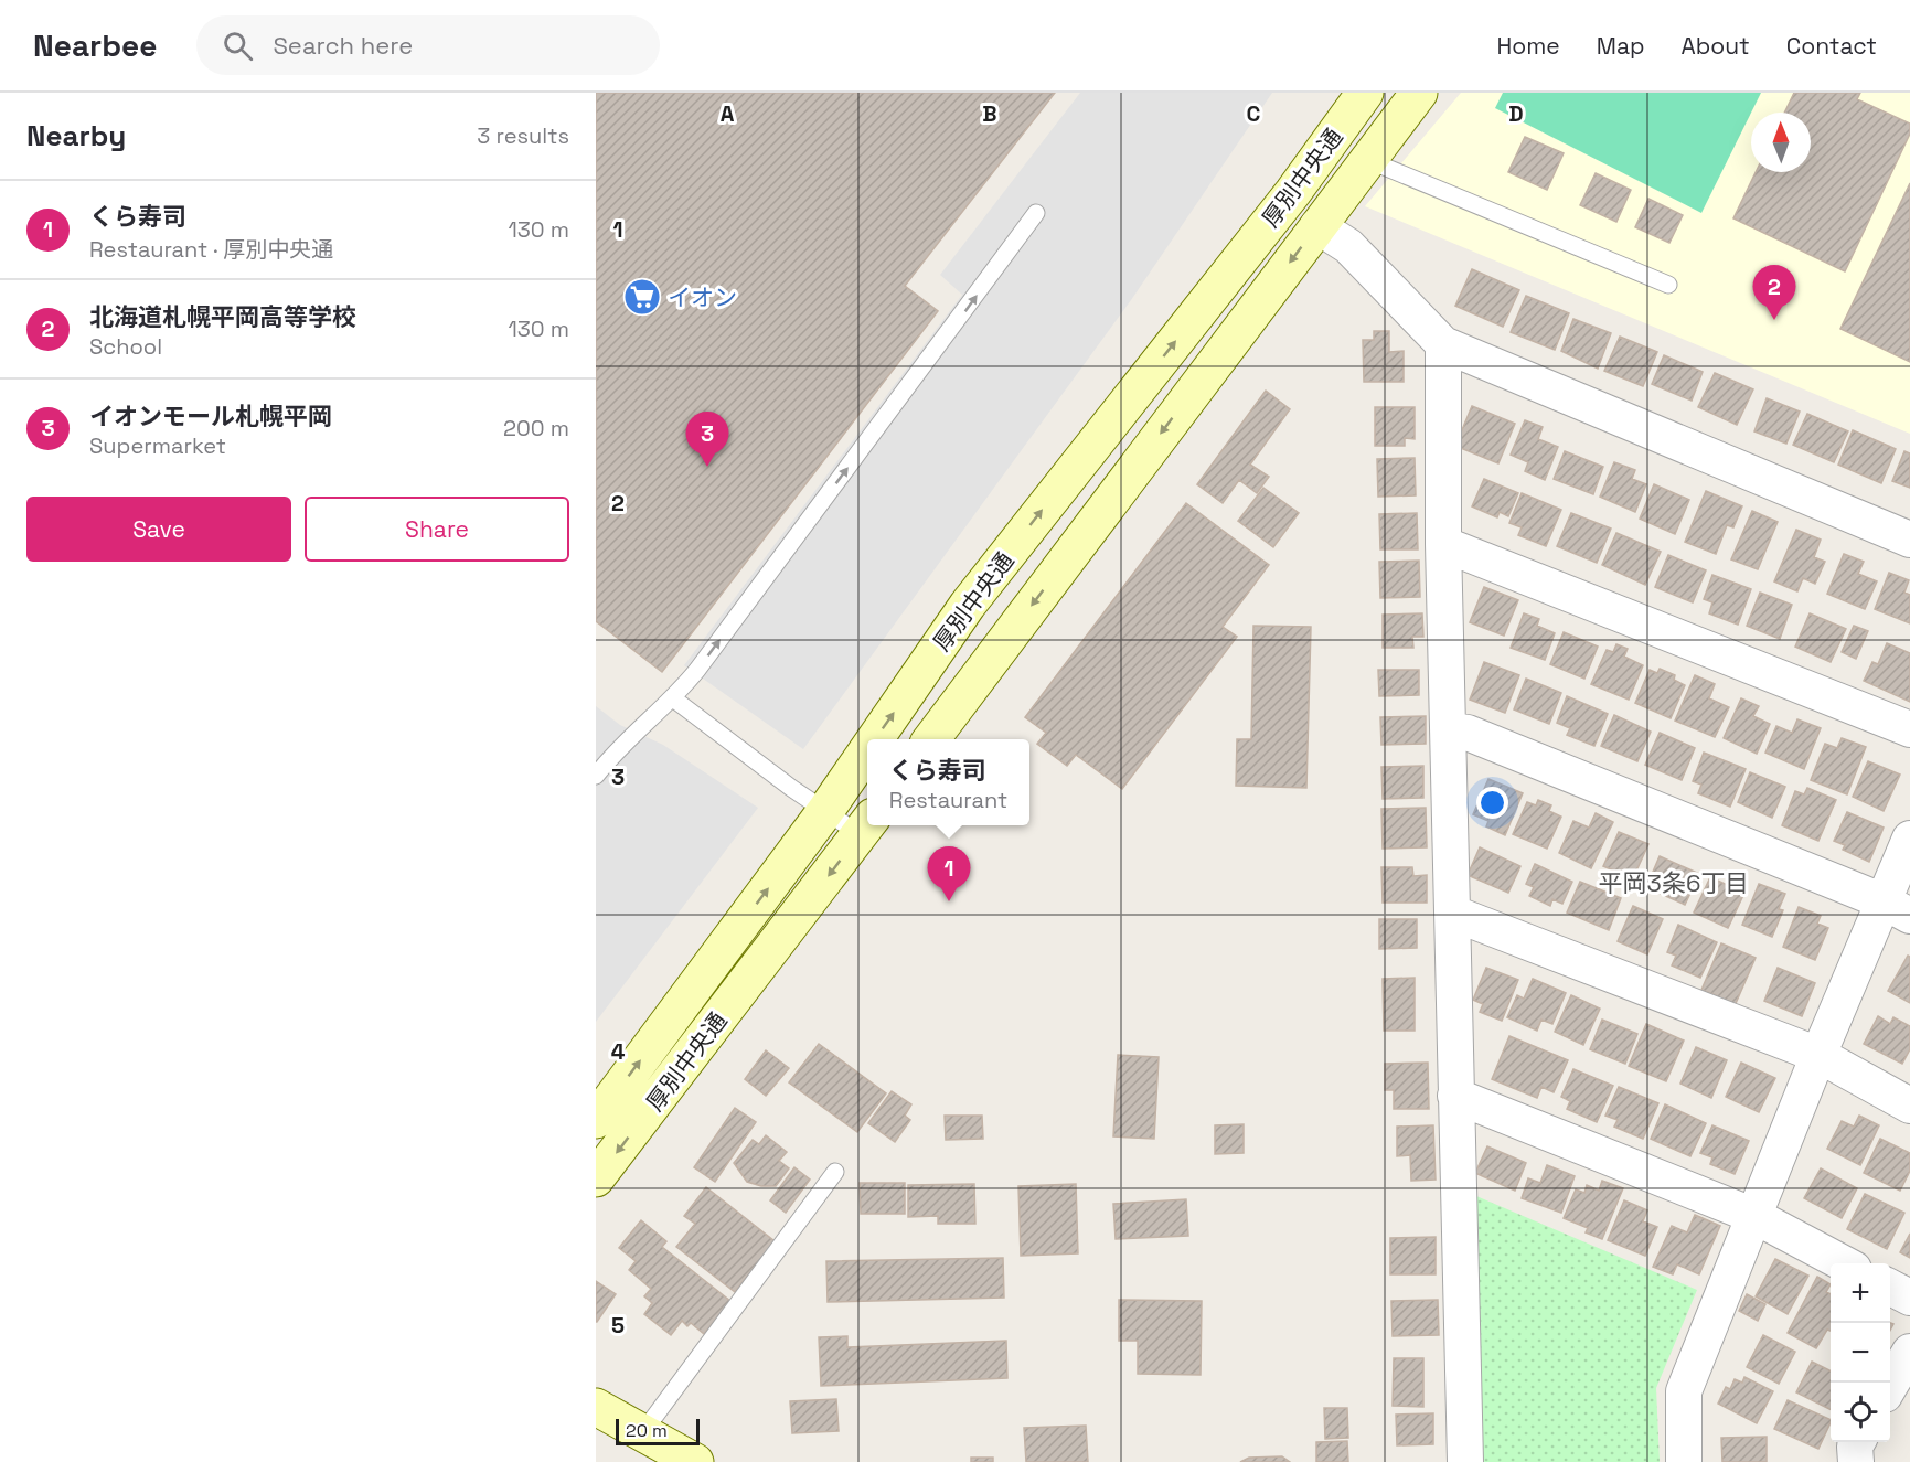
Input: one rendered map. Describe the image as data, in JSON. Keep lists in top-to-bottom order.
{
  "streets": {
    "main road": ["厚別中央通"]
  },
  "districts": ["平岡3条6丁目"],
  "places": {
    "supermarket": ["イオン"]
  },
  "scale_bar": "20 m",
  "north": "top",
  "page": {
    "header": "Nearbee",
    "search": "Search here",
    "nav": [
      "Home",
      "Map",
      "About",
      "Contact"
    ],
    "heading": ["Nearby", "3 results"],
    "list": [
      {
        "mark": "1",
        "name": "くら寿司",
        "note": "Restaurant · 厚別中央通",
        "value": "130 m"
      },
      {
        "mark": "2",
        "name": "北海道札幌平岡高等学校",
        "note": "School",
        "value": "130 m"
      },
      {
        "mark": "3",
        "name": "イオンモール札幌平岡",
        "note": "Supermarket",
        "value": "200 m"
      }
    ],
    "pins": ["2", "3", "1"],
    "buttons": ["Save", "Share"],
    "popup": ["くら寿司", "Restaurant"],
    "map_buttons": ["+", "−"],
    "scale": "20 m"
  },
  "grid": {
    "columns": [
      "A",
      "B",
      "C",
      "D"
    ],
    "rows": [
      "1",
      "2",
      "3",
      "4",
      "5"
    ]
  }
}
